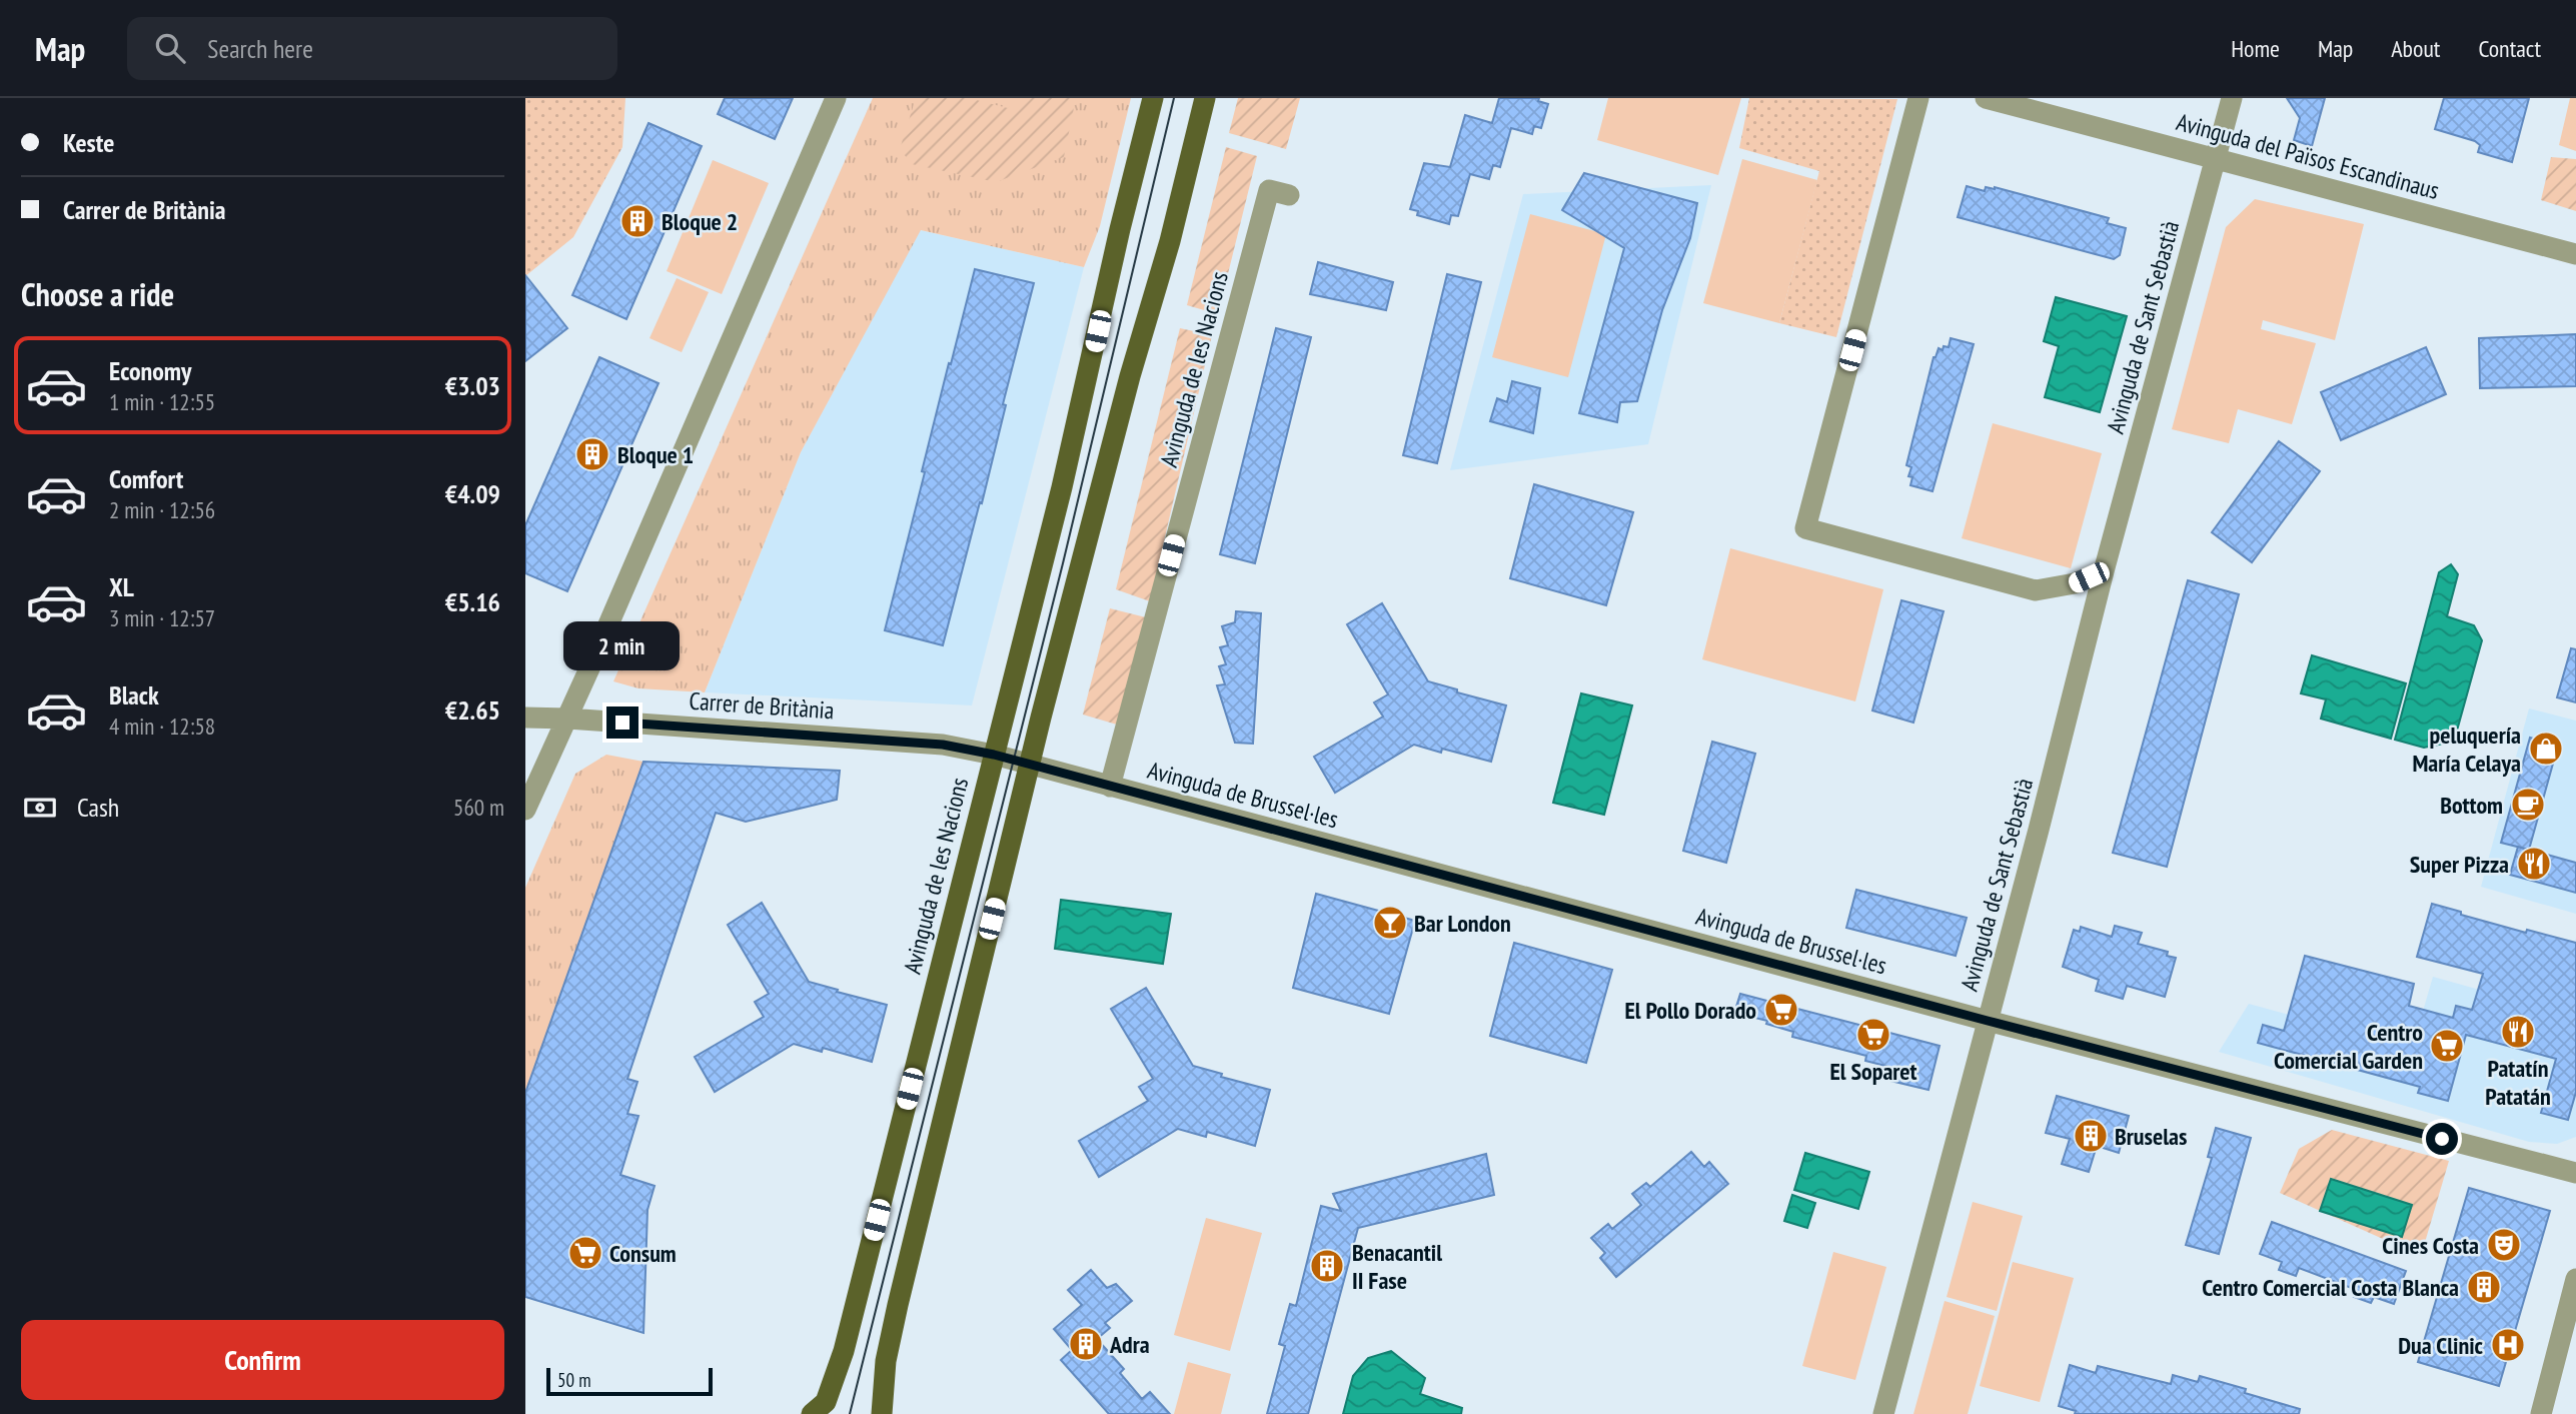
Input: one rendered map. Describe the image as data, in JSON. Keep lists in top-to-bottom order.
{
  "streets": {
    "main road": ["Avinguda de les Nacions"],
    "street": [
      "Avinguda del Països Escandinaus",
      "Avinguda de Sant Sebastià",
      "Carrer de Britània",
      "Avinguda de Brussel·les"
    ]
  },
  "crossings": [
    ["Avinguda del Països Escandinaus", "Avinguda de Sant Sebastià"],
    ["Avinguda de Sant Sebastià", "Avinguda de Brussel·les"],
    ["Avinguda de les Nacions", "Carrer de Britània"],
    ["Avinguda de les Nacions", "Avinguda de Brussel·les"],
    ["Carrer de Britània", "Avinguda de Brussel·les"]
  ],
  "places": {
    "building": [
      "Bloque 2",
      "Bloque 1",
      "Bruselas",
      "Benacantil II Fase",
      "Centro Comercial Costa Blanca",
      "Adra"
    ],
    "shop": ["peluquería María Celaya"],
    "cafe": ["Bottom"],
    "restaurant": ["Super Pizza", "Patatín Patatán"],
    "bar": ["Bar London"],
    "supermarket": [
      "El Pollo Dorado",
      "El Soparet",
      "Centro Comercial Garden",
      "Consum"
    ],
    "theatre": ["Cines Costa"],
    "hospital": ["Dua Clinic"]
  },
  "scale_bar": "50 m",
  "page": {
    "header": "Map",
    "search": "Search here",
    "nav": [
      "Home",
      "Map",
      "About",
      "Contact"
    ],
    "banner": ["Keste", "Carrer de Britània"],
    "heading": "Choose a ride",
    "list": [
      {
        "name": "Economy",
        "note": "1 min · 12:55",
        "value": "€3.03"
      },
      {
        "name": "Comfort",
        "note": "2 min · 12:56",
        "value": "€4.09"
      },
      {
        "name": "XL",
        "note": "3 min · 12:57",
        "value": "€5.16"
      },
      {
        "name": "Black",
        "note": "4 min · 12:58",
        "value": "€2.65"
      }
    ],
    "bubble": "2 min",
    "pay": ["Cash", "560 m"],
    "buttons": "Confirm",
    "scale": "50 m"
  }
}
